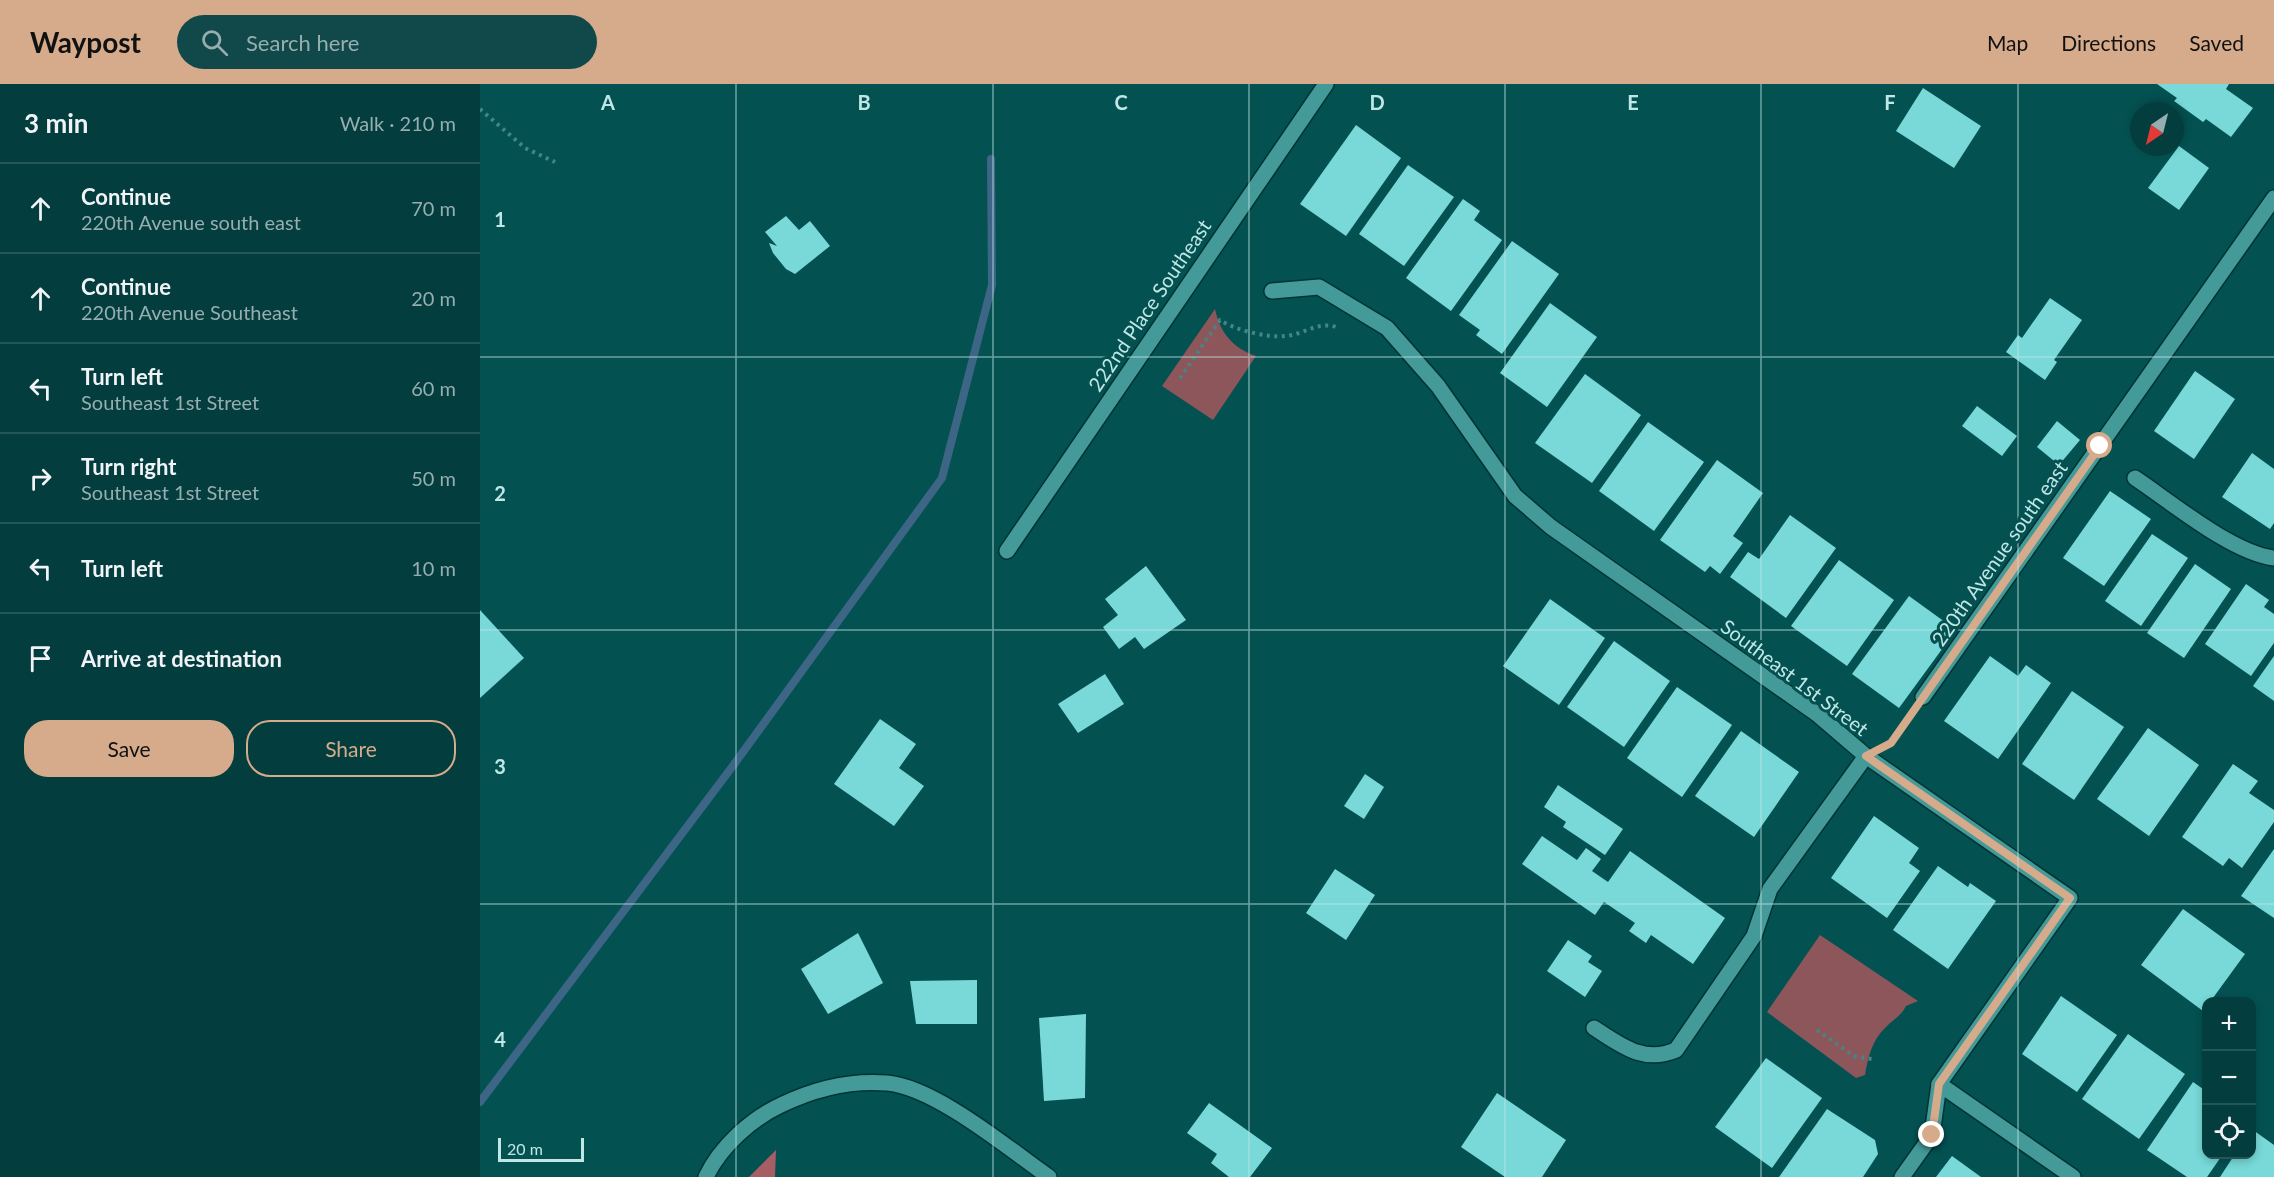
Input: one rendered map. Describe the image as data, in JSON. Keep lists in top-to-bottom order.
{
  "streets": {
    "street": ["222nd Place Southeast", "220th Avenue south east", "Southeast 1st Street"]
  },
  "scale_bar": "20 m",
  "north": "bottom left",
  "page": {
    "header": "Waypost",
    "search": "Search here",
    "nav": ["Map", "Directions", "Saved"],
    "heading": ["3 min", "Walk · 210 m"],
    "list": [
      ["Continue", "220th Avenue south east", "70 m"],
      ["Continue", "220th Avenue Southeast", "20 m"],
      ["Turn left", "Southeast 1st Street", "60 m"],
      ["Turn right", "Southeast 1st Street", "50 m"],
      ["Turn left", "10 m"],
      "Arrive at destination"
    ],
    "buttons": ["Save", "Share"],
    "map_buttons": ["+", "−"],
    "scale": "20 m"
  },
  "grid": {
    "columns": [
      "A",
      "B",
      "C",
      "D",
      "E",
      "F"
    ],
    "rows": [
      "1",
      "2",
      "3",
      "4"
    ]
  }
}
